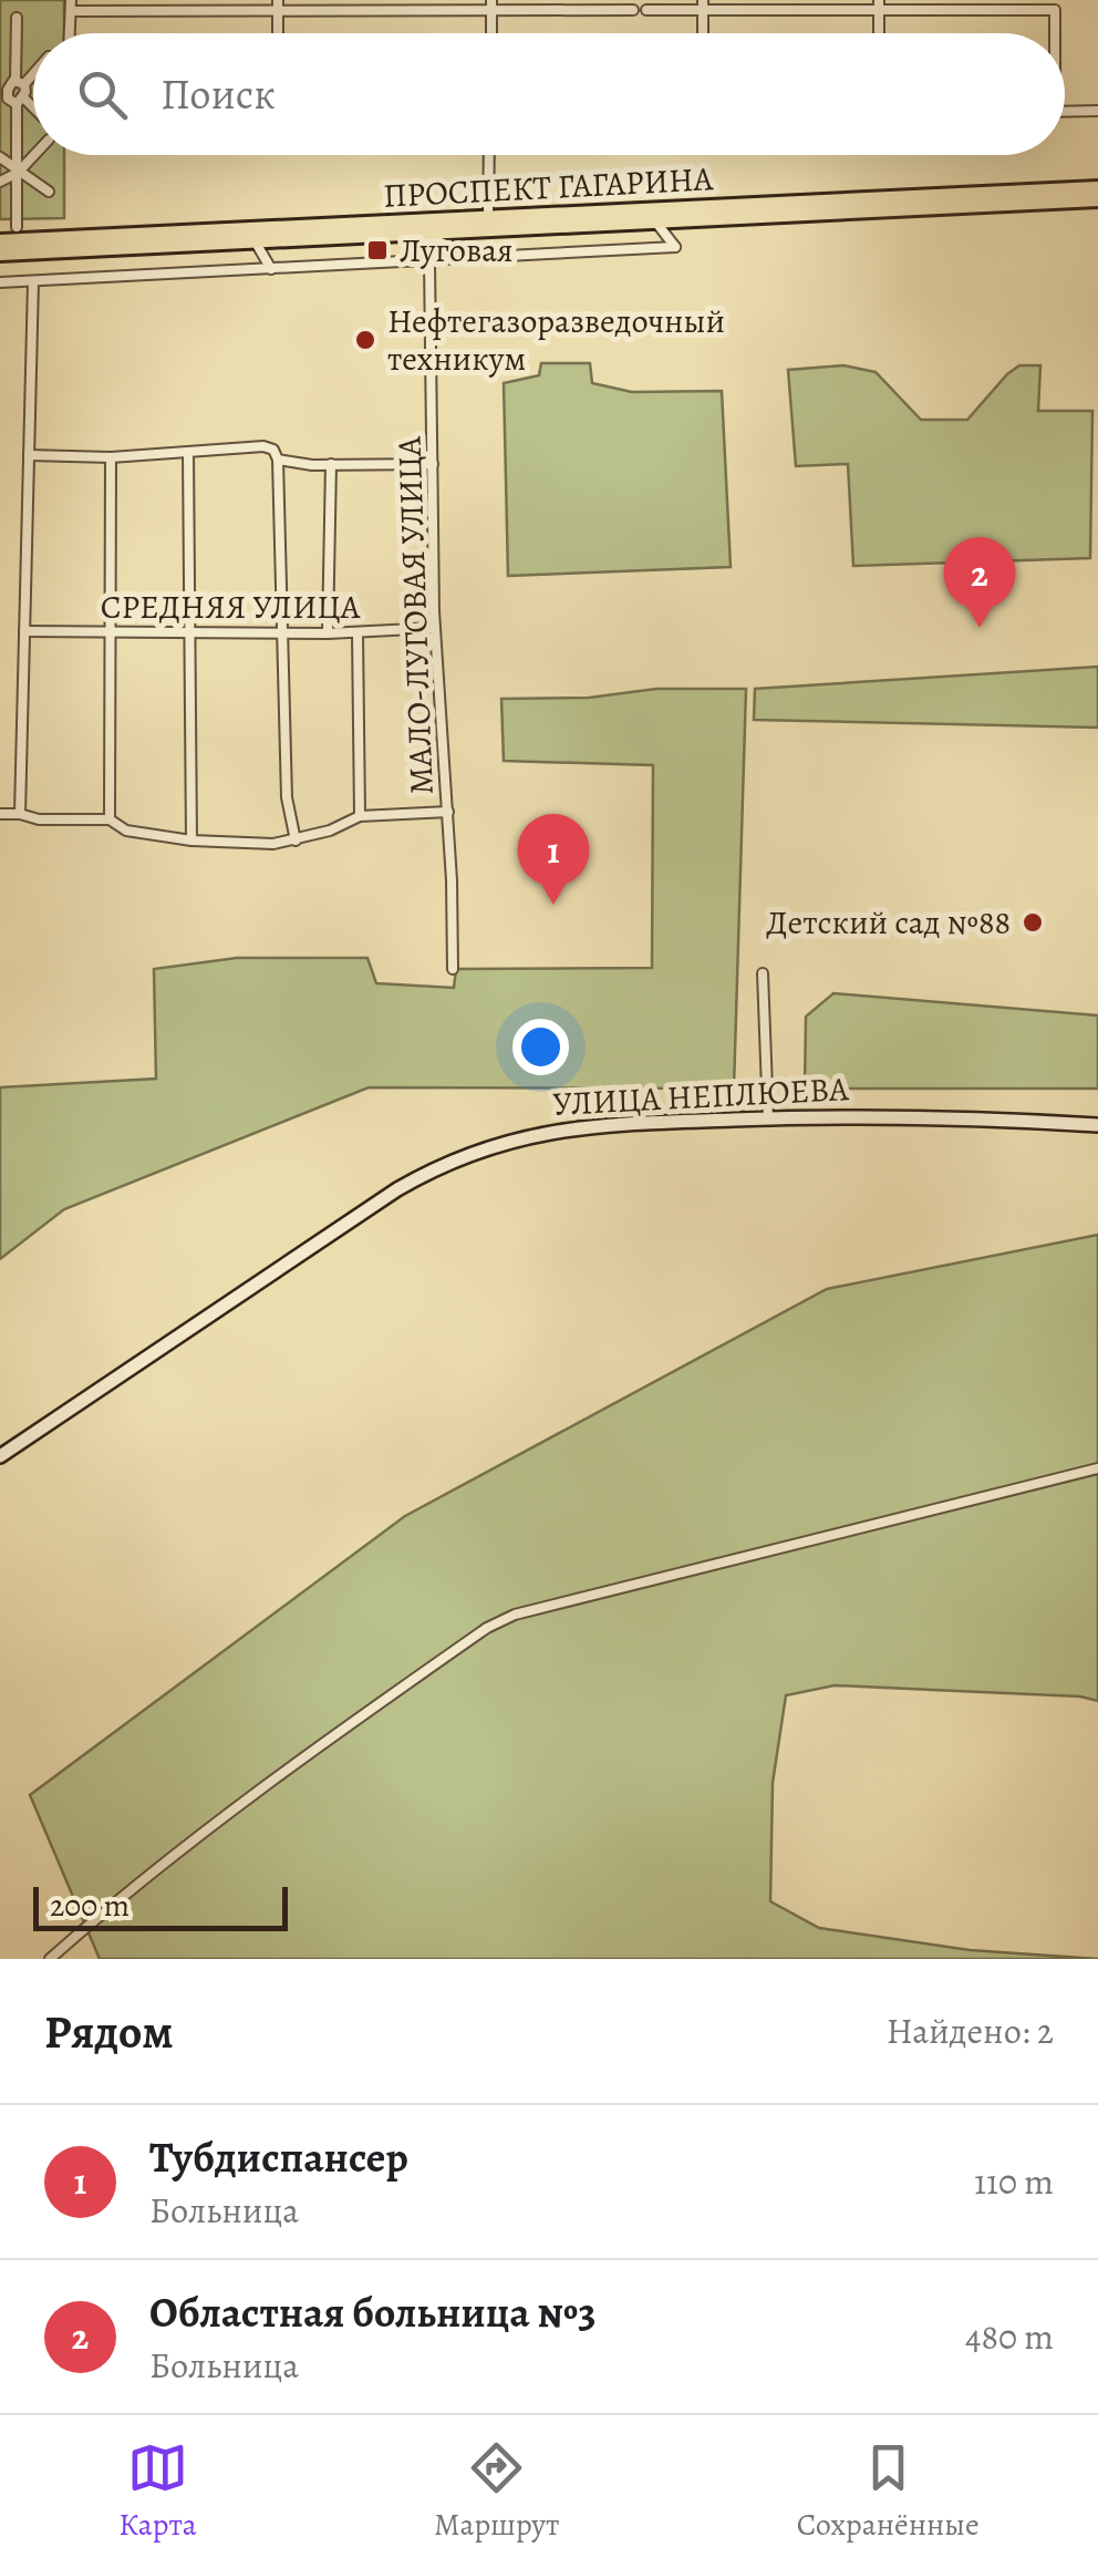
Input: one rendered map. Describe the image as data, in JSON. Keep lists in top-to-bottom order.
{
  "streets": {
    "main road": ["ПРОСПЕКТ ГАГАРИНА", "УЛИЦА НЕПЛЮЕВА"],
    "street": ["СРЕДНЯЯ УЛИЦА", "МАЛО-ЛУГОВАЯ УЛИЦА"]
  },
  "crossings": [
    ["СРЕДНЯЯ УЛИЦА", "МАЛО-ЛУГОВАЯ УЛИЦА"]
  ],
  "places": {
    "transit": ["Луговая"],
    "other": ["Нефтегазоразведочный техникум", "Детский сад №88"]
  },
  "scale_bar": "200 m",
  "page": {
    "search": "Поиск",
    "pins": ["2", "1"],
    "scale": "200 m",
    "heading": ["Рядом", "Найдено: 2"],
    "list": [
      {
        "mark": "1",
        "name": "Тубдиспансер",
        "note": "Больница",
        "value": "110 m"
      },
      {
        "mark": "2",
        "name": "Областная больница №3",
        "note": "Больница",
        "value": "480 m"
      }
    ],
    "nav": ["Карта", "Маршрут", "Сохранённые"]
  }
}
